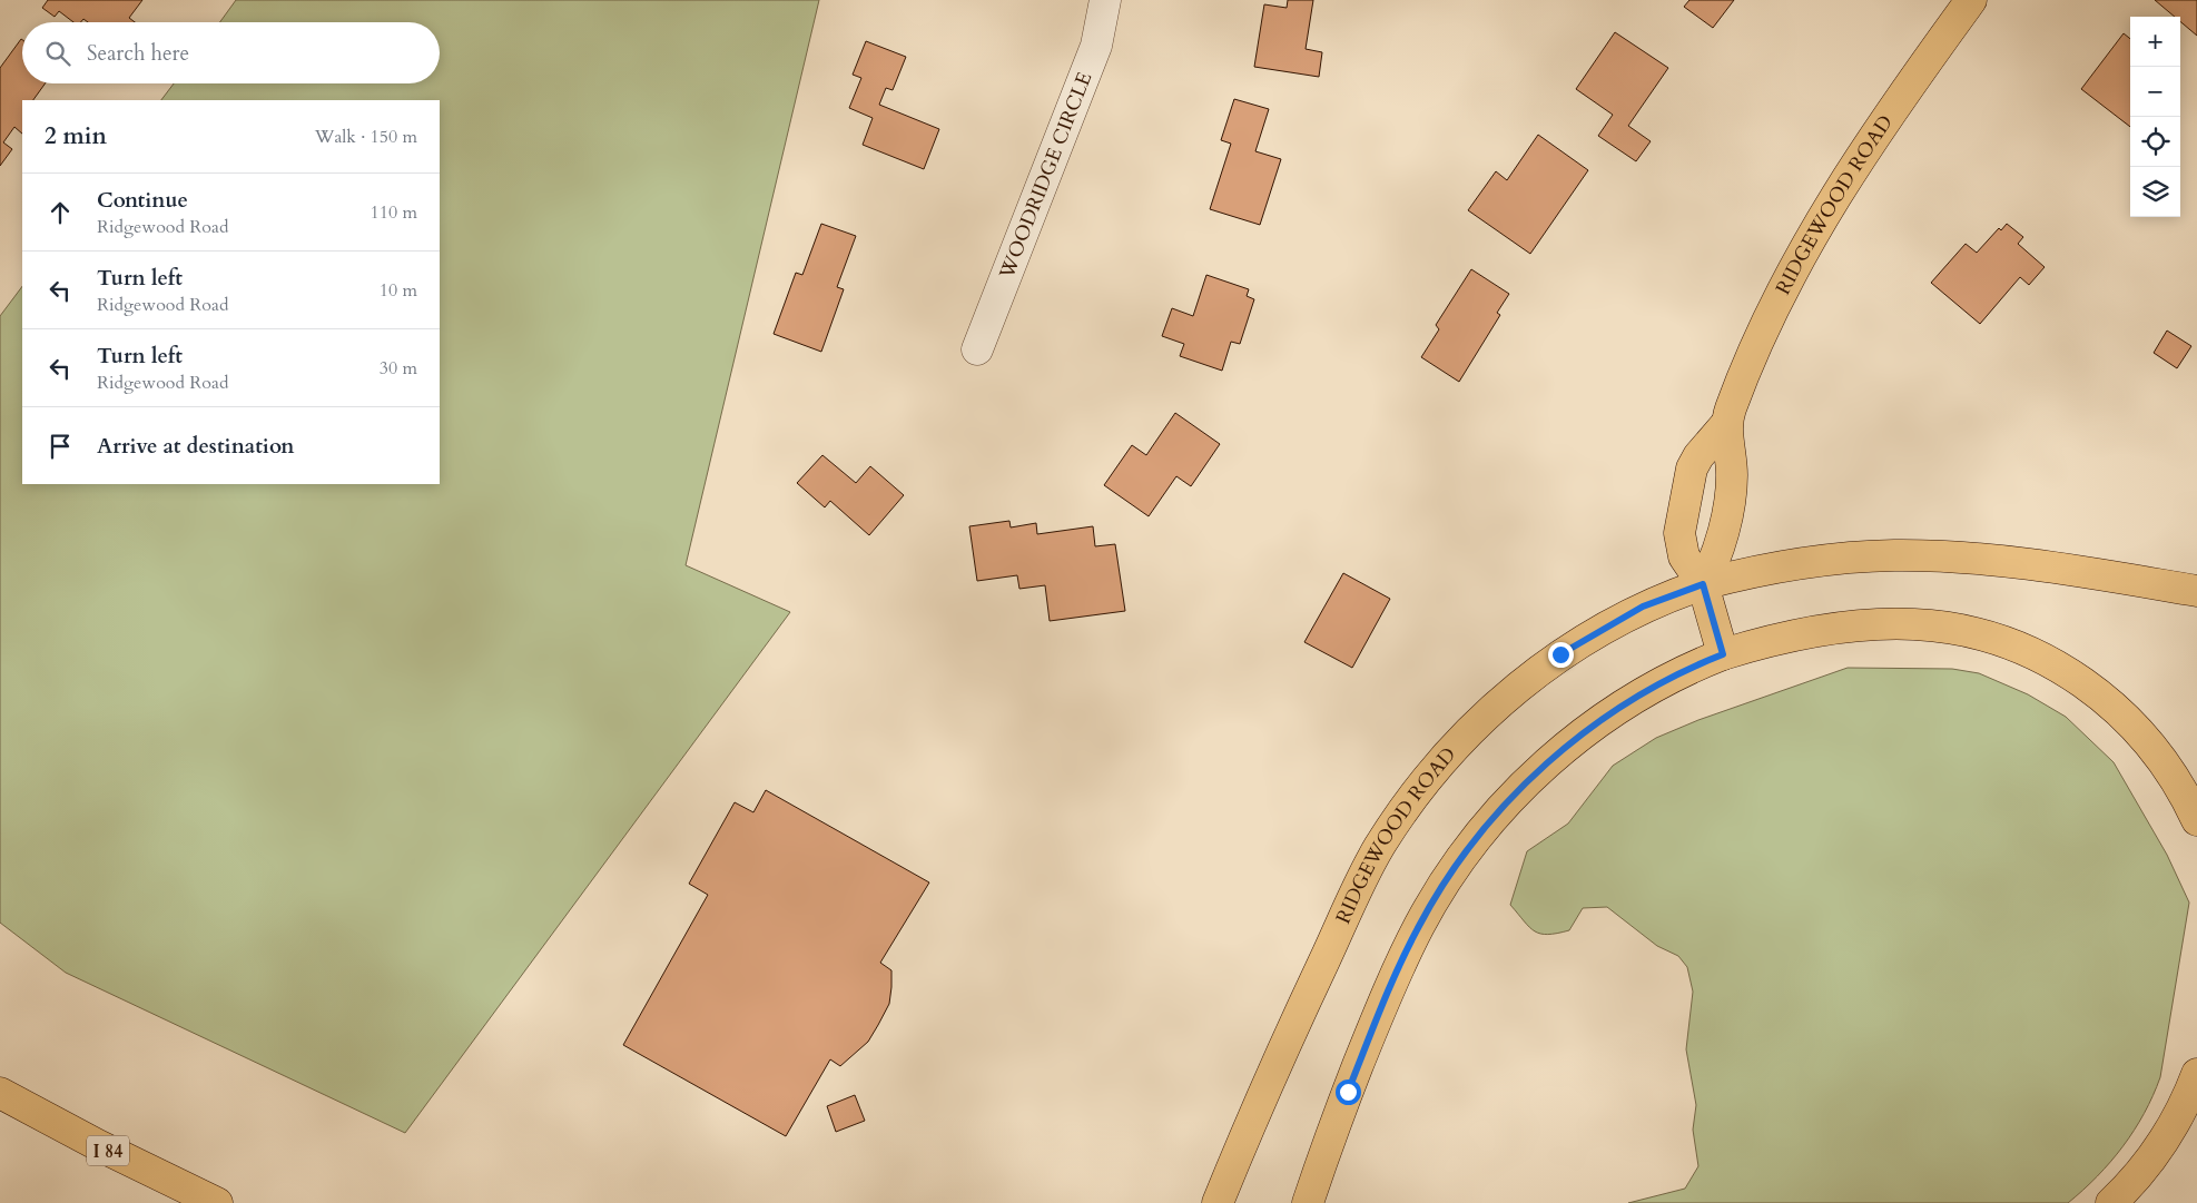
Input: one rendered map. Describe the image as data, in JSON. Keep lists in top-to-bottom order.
{
  "streets": {
    "main road": ["RIDGEWOOD ROAD", "I 84"],
    "street": ["WOODRIDGE CIRCLE"]
  },
  "page": {
    "map_buttons": ["+", "−"],
    "search": "Search here",
    "heading": ["2 min", "Walk · 150 m"],
    "list": [
      ["Continue", "Ridgewood Road", "110 m"],
      ["Turn left", "Ridgewood Road", "10 m"],
      ["Turn left", "Ridgewood Road", "30 m"],
      "Arrive at destination"
    ]
  }
}
